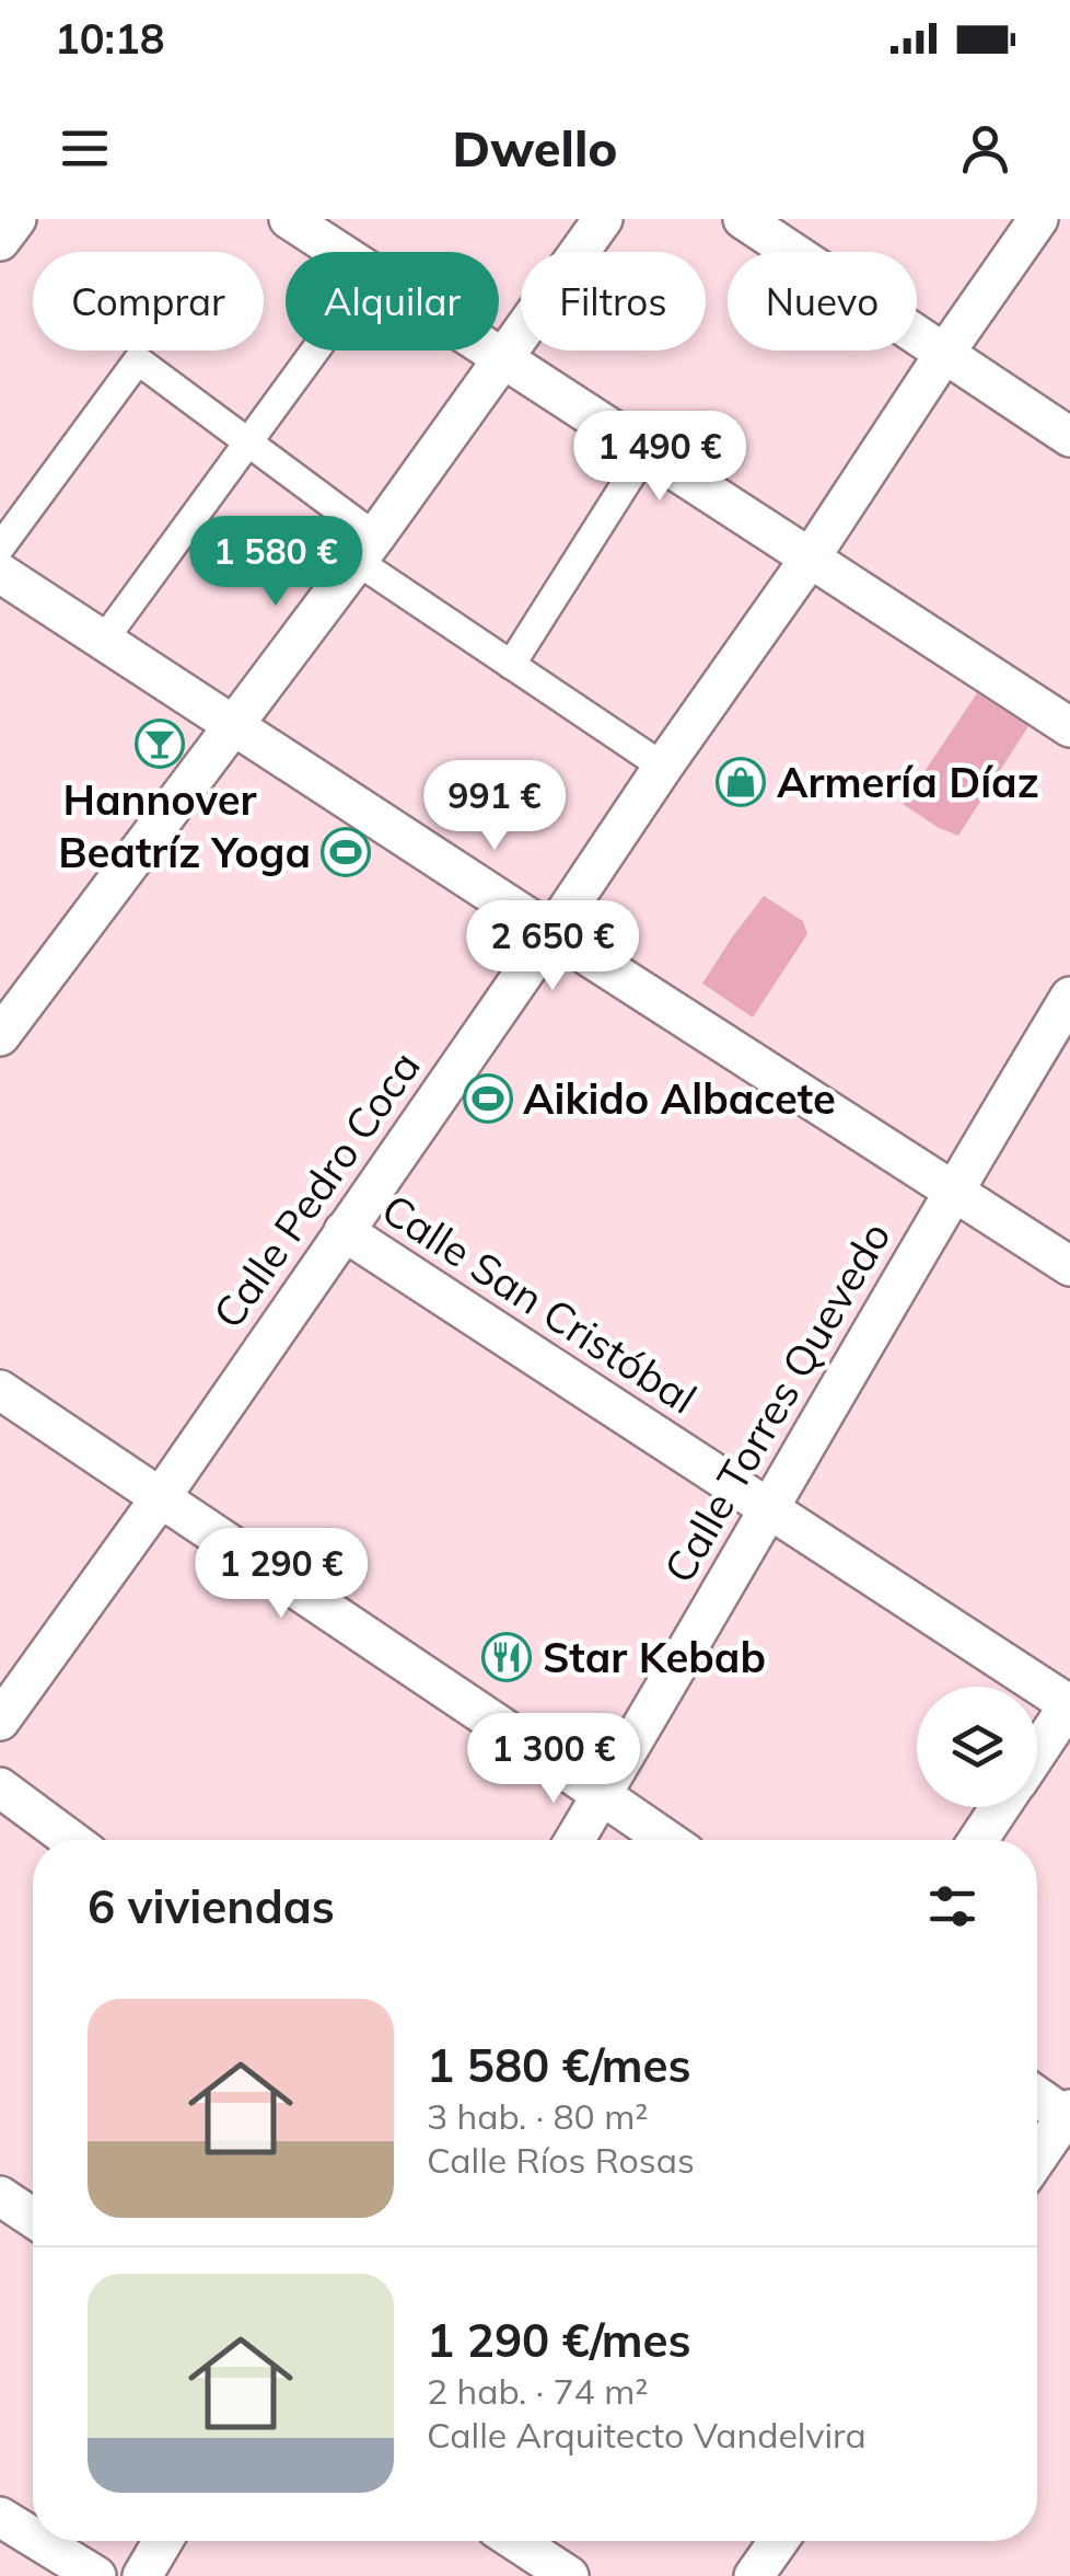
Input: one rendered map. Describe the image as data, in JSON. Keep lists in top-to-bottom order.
{
  "streets": {
    "street": ["Calle Pedro Coca", "Calle San Cristóbal", "Calle Torres Quevedo"]
  },
  "crossings": [
    ["Calle Pedro Coca", "Calle San Cristóbal"],
    ["Calle San Cristóbal", "Calle Torres Quevedo"]
  ],
  "places": {
    "bar": ["Hannover"],
    "shop": ["Armería Díaz"],
    "sports": ["Beatríz Yoga", "Aikido Albacete"],
    "restaurant": ["Star Kebab"]
  },
  "page": {
    "status": "10:18",
    "header": "Dwello",
    "chip": [
      "Comprar",
      "Alquilar",
      "Filtros",
      "Nuevo"
    ],
    "price": [
      "1 490 €",
      "1 580 €",
      "991 €",
      "2 650 €",
      "1 290 €",
      "1 300 €"
    ],
    "heading": "6 viviendas",
    "list": [
      {
        "name": "1 580 €/mes",
        "note": "3 hab. · 80 m² · Calle Ríos Rosas"
      },
      {
        "name": "1 290 €/mes",
        "note": "2 hab. · 74 m² · Calle Arquitecto Vandelvira"
      }
    ]
  }
}
